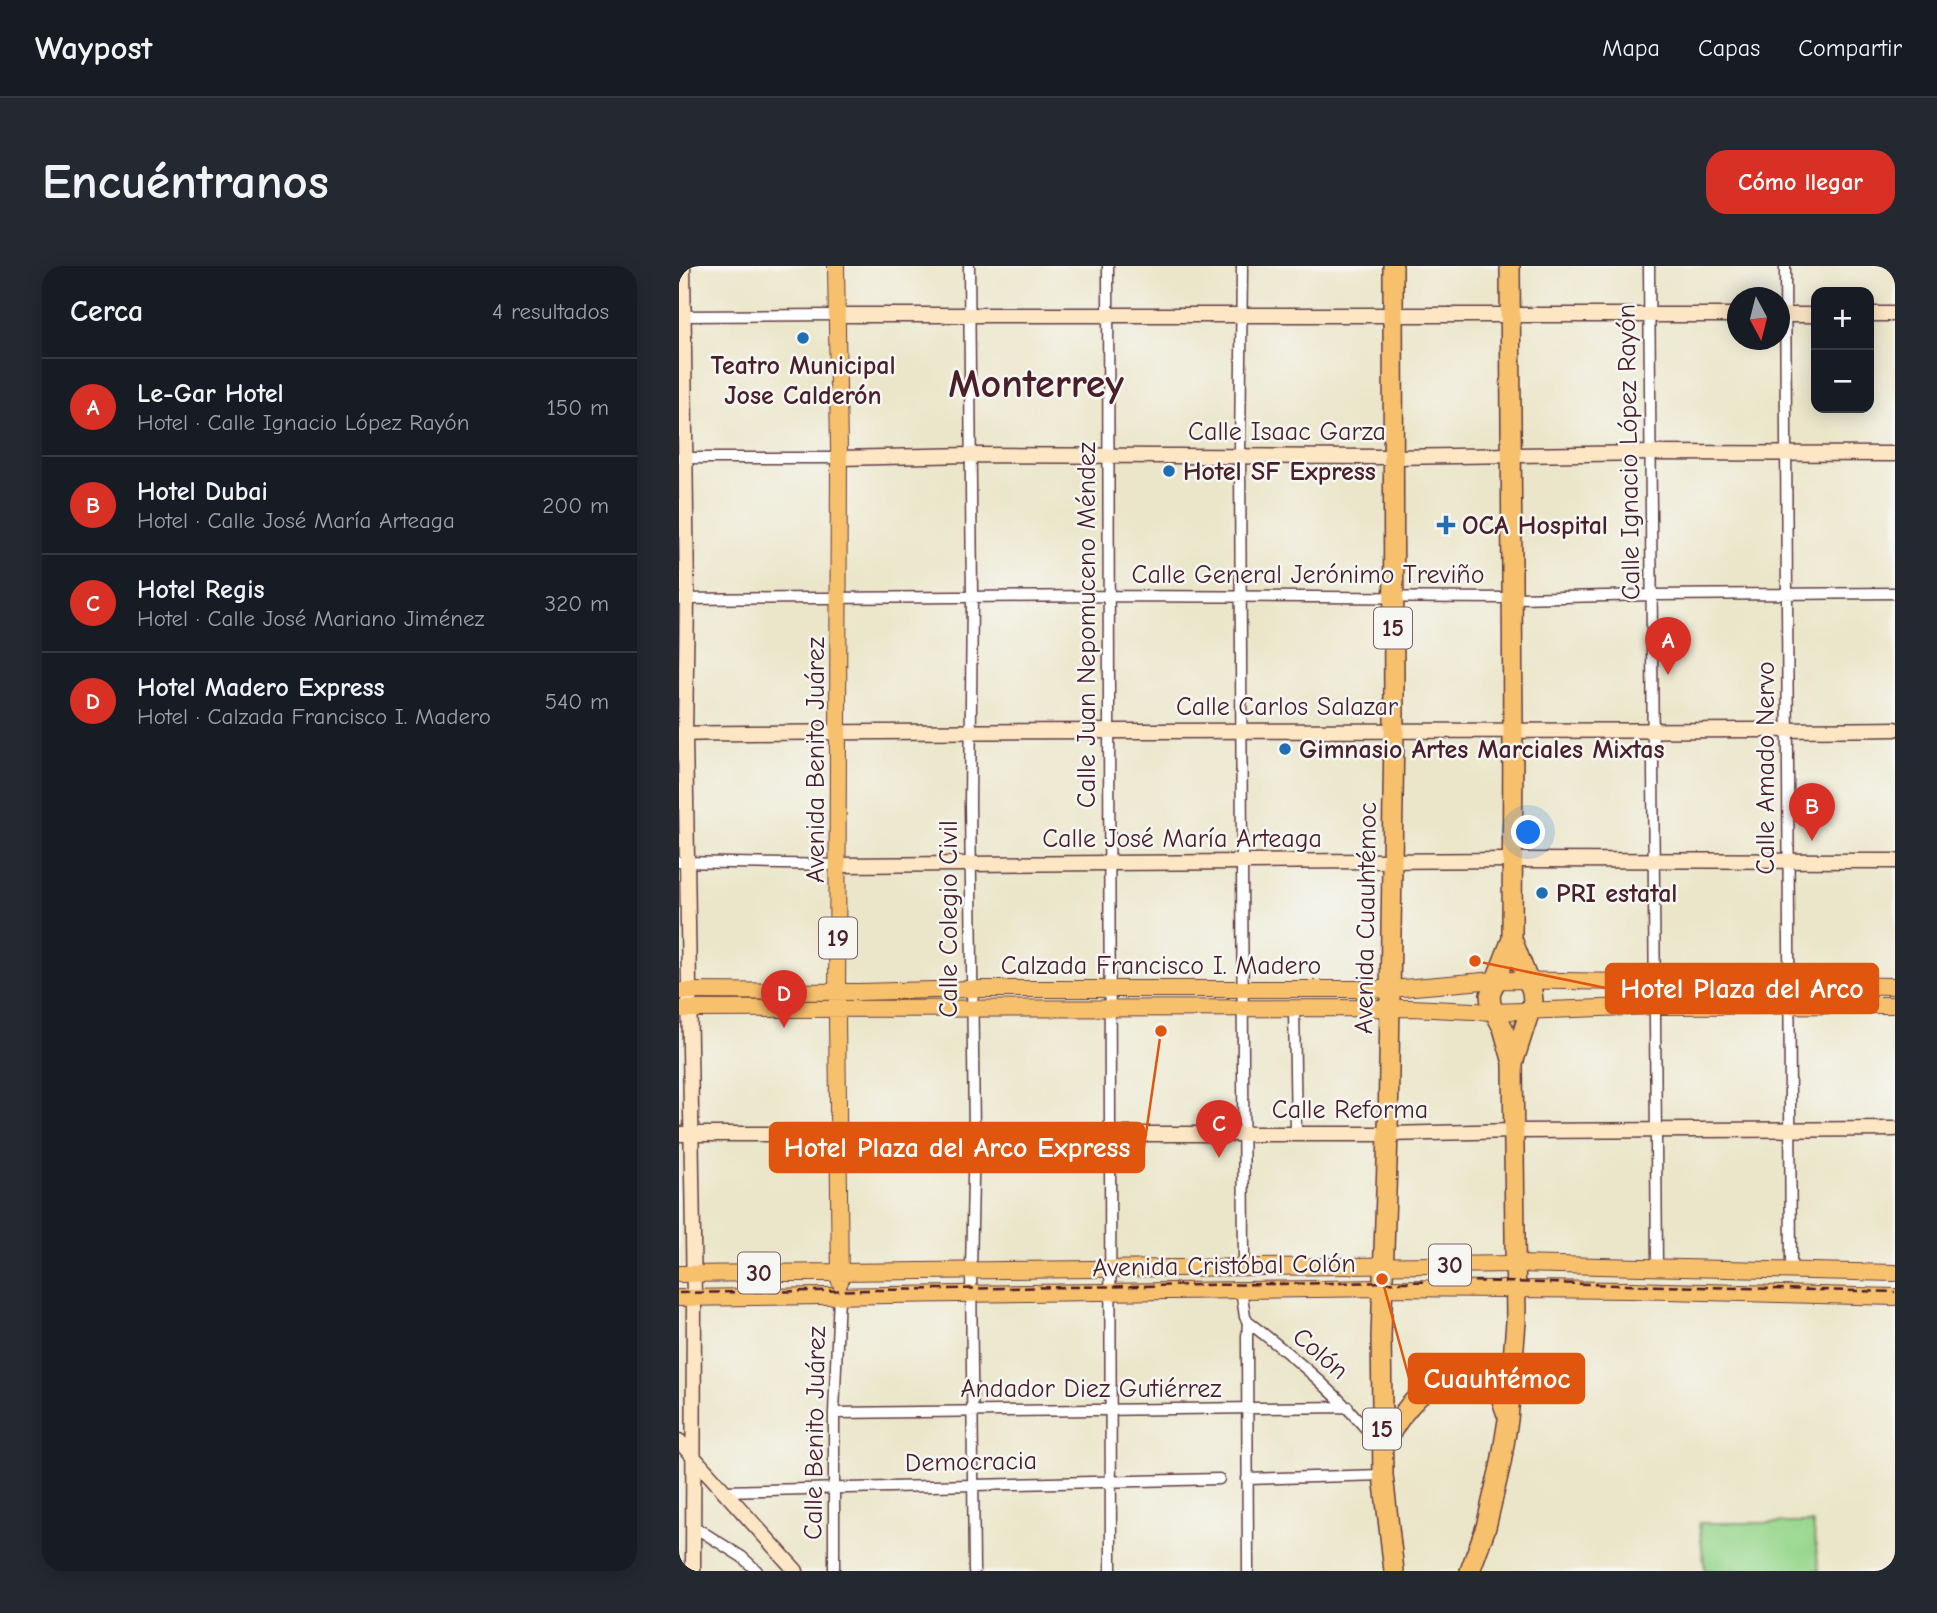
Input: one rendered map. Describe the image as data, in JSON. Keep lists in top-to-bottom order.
{
  "streets": {
    "highway": ["15", "Avenida Cuauhtémoc"],
    "main road": [
      "Avenida Benito Juárez",
      "19",
      "Calzada Francisco I. Madero",
      "Avenida Cristóbal Colón",
      "30"
    ],
    "street": [
      "Calle Isaac Garza",
      "Calle Ignacio López Rayón",
      "Calle General Jerónimo Treviño",
      "Calle Juan Nepomuceno Méndez",
      "Calle Carlos Salazar",
      "Calle Amado Nervo",
      "Calle José María Arteaga",
      "Calle Colegio Civil",
      "Calle Reforma",
      "Colón",
      "Andador Diez Gutiérrez",
      "Calle Benito Juárez",
      "Democracia"
    ]
  },
  "crossings": [
    ["Calle Isaac Garza", "Calle Ignacio López Rayón"],
    ["Calle Isaac Garza", "Calle Juan Nepomuceno Méndez"],
    ["Calle Isaac Garza", "Avenida Benito Juárez"],
    ["Calle Isaac Garza", "Calle Amado Nervo"],
    ["Calle Isaac Garza", "Avenida Cuauhtémoc"],
    ["Calle Isaac Garza", "Calle Colegio Civil"],
    ["Calle Ignacio López Rayón", "Calle General Jerónimo Treviño"],
    ["Calle Ignacio López Rayón", "Calle Carlos Salazar"],
    ["Calle Ignacio López Rayón", "Calle José María Arteaga"],
    ["Calle Ignacio López Rayón", "Calzada Francisco I. Madero"],
    ["Calle Ignacio López Rayón", "Calle Reforma"],
    ["Calle Ignacio López Rayón", "Avenida Cristóbal Colón"],
    ["Calle General Jerónimo Treviño", "Calle Juan Nepomuceno Méndez"],
    ["Calle General Jerónimo Treviño", "Avenida Benito Juárez"],
    ["Calle General Jerónimo Treviño", "Calle Amado Nervo"],
    ["Calle General Jerónimo Treviño", "Avenida Cuauhtémoc"],
    ["Calle General Jerónimo Treviño", "Calle Colegio Civil"],
    ["Calle Juan Nepomuceno Méndez", "Calle Carlos Salazar"],
    ["Calle Juan Nepomuceno Méndez", "Calle José María Arteaga"],
    ["Calle Juan Nepomuceno Méndez", "Calzada Francisco I. Madero"],
    ["Calle Juan Nepomuceno Méndez", "Calle Reforma"],
    ["Calle Juan Nepomuceno Méndez", "Avenida Cristóbal Colón"],
    ["Calle Juan Nepomuceno Méndez", "Andador Diez Gutiérrez"],
    ["Calle Juan Nepomuceno Méndez", "Democracia"],
    ["Calle Carlos Salazar", "Avenida Benito Juárez"],
    ["Calle Carlos Salazar", "Calle Amado Nervo"],
    ["Calle Carlos Salazar", "Avenida Cuauhtémoc"],
    ["Calle Carlos Salazar", "Calle Colegio Civil"],
    ["Avenida Benito Juárez", "Calle José María Arteaga"],
    ["Avenida Benito Juárez", "Calzada Francisco I. Madero"],
    ["Avenida Benito Juárez", "Calle Reforma"],
    ["Avenida Benito Juárez", "Avenida Cristóbal Colón"],
    ["Avenida Benito Juárez", "Calle Benito Juárez"],
    ["Calle Amado Nervo", "Calle José María Arteaga"],
    ["Calle Amado Nervo", "Calzada Francisco I. Madero"],
    ["Calle Amado Nervo", "Calle Reforma"],
    ["Calle Amado Nervo", "Avenida Cristóbal Colón"],
    ["Calle José María Arteaga", "Avenida Cuauhtémoc"],
    ["Calle José María Arteaga", "Calle Colegio Civil"],
    ["Avenida Cuauhtémoc", "Calzada Francisco I. Madero"],
    ["Avenida Cuauhtémoc", "Calle Reforma"],
    ["Avenida Cuauhtémoc", "Avenida Cristóbal Colón"],
    ["Avenida Cuauhtémoc", "Colón"],
    ["Calle Colegio Civil", "Calzada Francisco I. Madero"],
    ["Calle Colegio Civil", "Calle Reforma"],
    ["Calle Colegio Civil", "Avenida Cristóbal Colón"],
    ["Calle Colegio Civil", "Andador Diez Gutiérrez"],
    ["Calle Colegio Civil", "Democracia"],
    ["Avenida Cristóbal Colón", "Calle Benito Juárez"],
    ["Colón", "Andador Diez Gutiérrez"],
    ["Andador Diez Gutiérrez", "Calle Benito Juárez"],
    ["Calle Benito Juárez", "Democracia"]
  ],
  "districts": ["Monterrey"],
  "places": {
    "other": [
      "Teatro Municipal Jose Calderón",
      "Hotel SF Express",
      "Gimnasio Artes Marciales Mixtas",
      "PRI estatal",
      "Hotel Plaza del Arco",
      "Hotel Plaza del Arco Express",
      "Cuauhtémoc"
    ],
    "health": ["OCA Hospital"]
  },
  "north": "bottom",
  "page": {
    "header": "Waypost",
    "nav": ["Mapa", "Capas", "Compartir"],
    "buttons": "Cómo llegar",
    "title": "Encuéntranos",
    "heading": ["Cerca", "4 resultados"],
    "map_buttons": ["+", "−"],
    "list": [
      {
        "mark": "A",
        "name": "Le-Gar Hotel",
        "note": "Hotel · Calle Ignacio López Rayón",
        "value": "150 m"
      },
      {
        "mark": "B",
        "name": "Hotel Dubai",
        "note": "Hotel · Calle José María Arteaga",
        "value": "200 m"
      },
      {
        "mark": "C",
        "name": "Hotel Regis",
        "note": "Hotel · Calle José Mariano Jiménez",
        "value": "320 m"
      },
      {
        "mark": "D",
        "name": "Hotel Madero Express",
        "note": "Hotel · Calzada Francisco I. Madero",
        "value": "540 m"
      }
    ],
    "pins": [
      "A",
      "B",
      "D",
      "C"
    ]
  }
}
